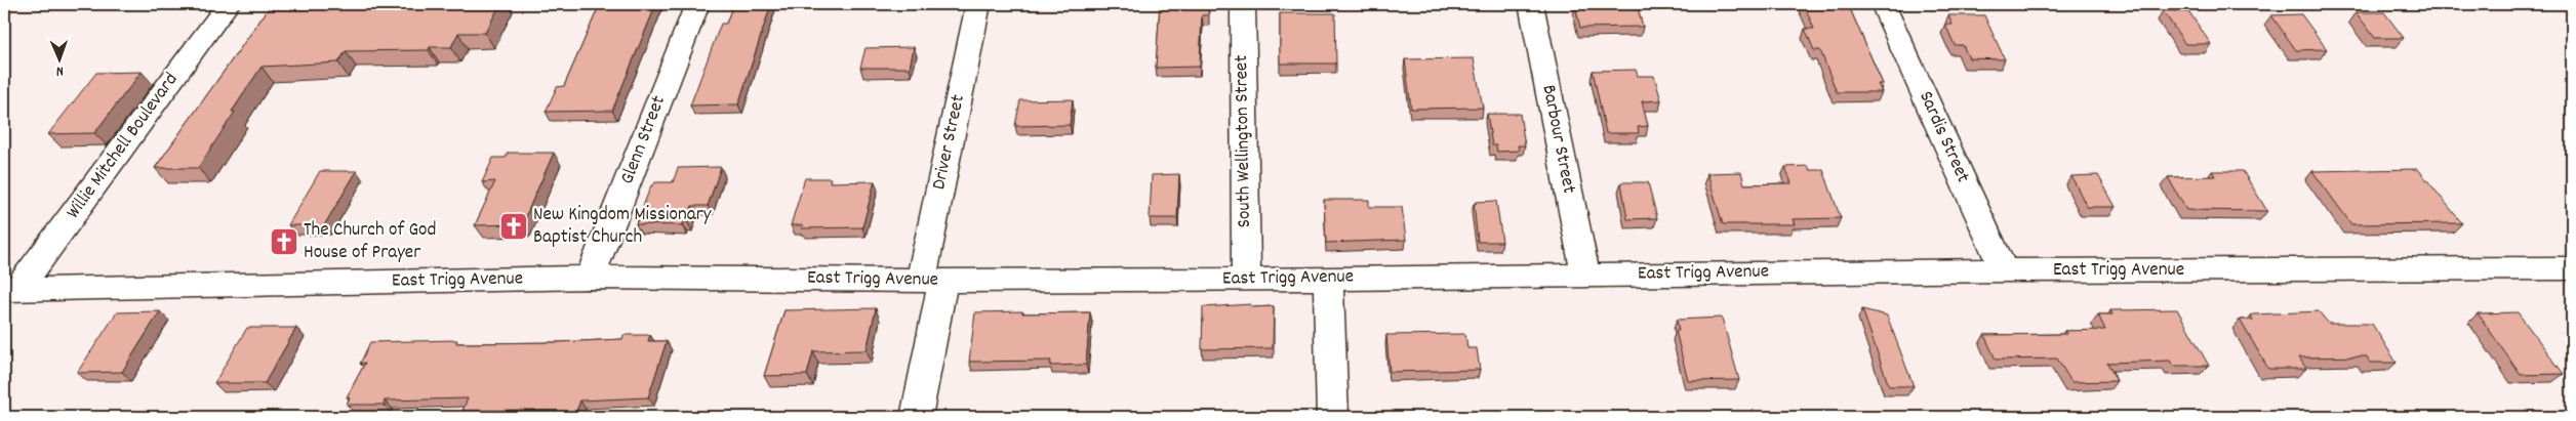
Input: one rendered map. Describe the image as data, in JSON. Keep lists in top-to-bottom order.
{
  "streets": {
    "street": [
      "Sardis Street",
      "Barbour Street",
      "Glenn Street",
      "South Wellington Street",
      "Driver Street",
      "Willie Mitchell Boulevard",
      "East Trigg Avenue"
    ]
  },
  "crossings": [
    ["Sardis Street", "East Trigg Avenue"],
    ["Barbour Street", "East Trigg Avenue"],
    ["Glenn Street", "East Trigg Avenue"],
    ["South Wellington Street", "East Trigg Avenue"],
    ["Driver Street", "East Trigg Avenue"],
    ["Willie Mitchell Boulevard", "East Trigg Avenue"]
  ],
  "places": {
    "church": ["New Kingdom Missionary Baptist Church", "The Church of God House of Prayer"]
  },
  "north": "bottom"
}
